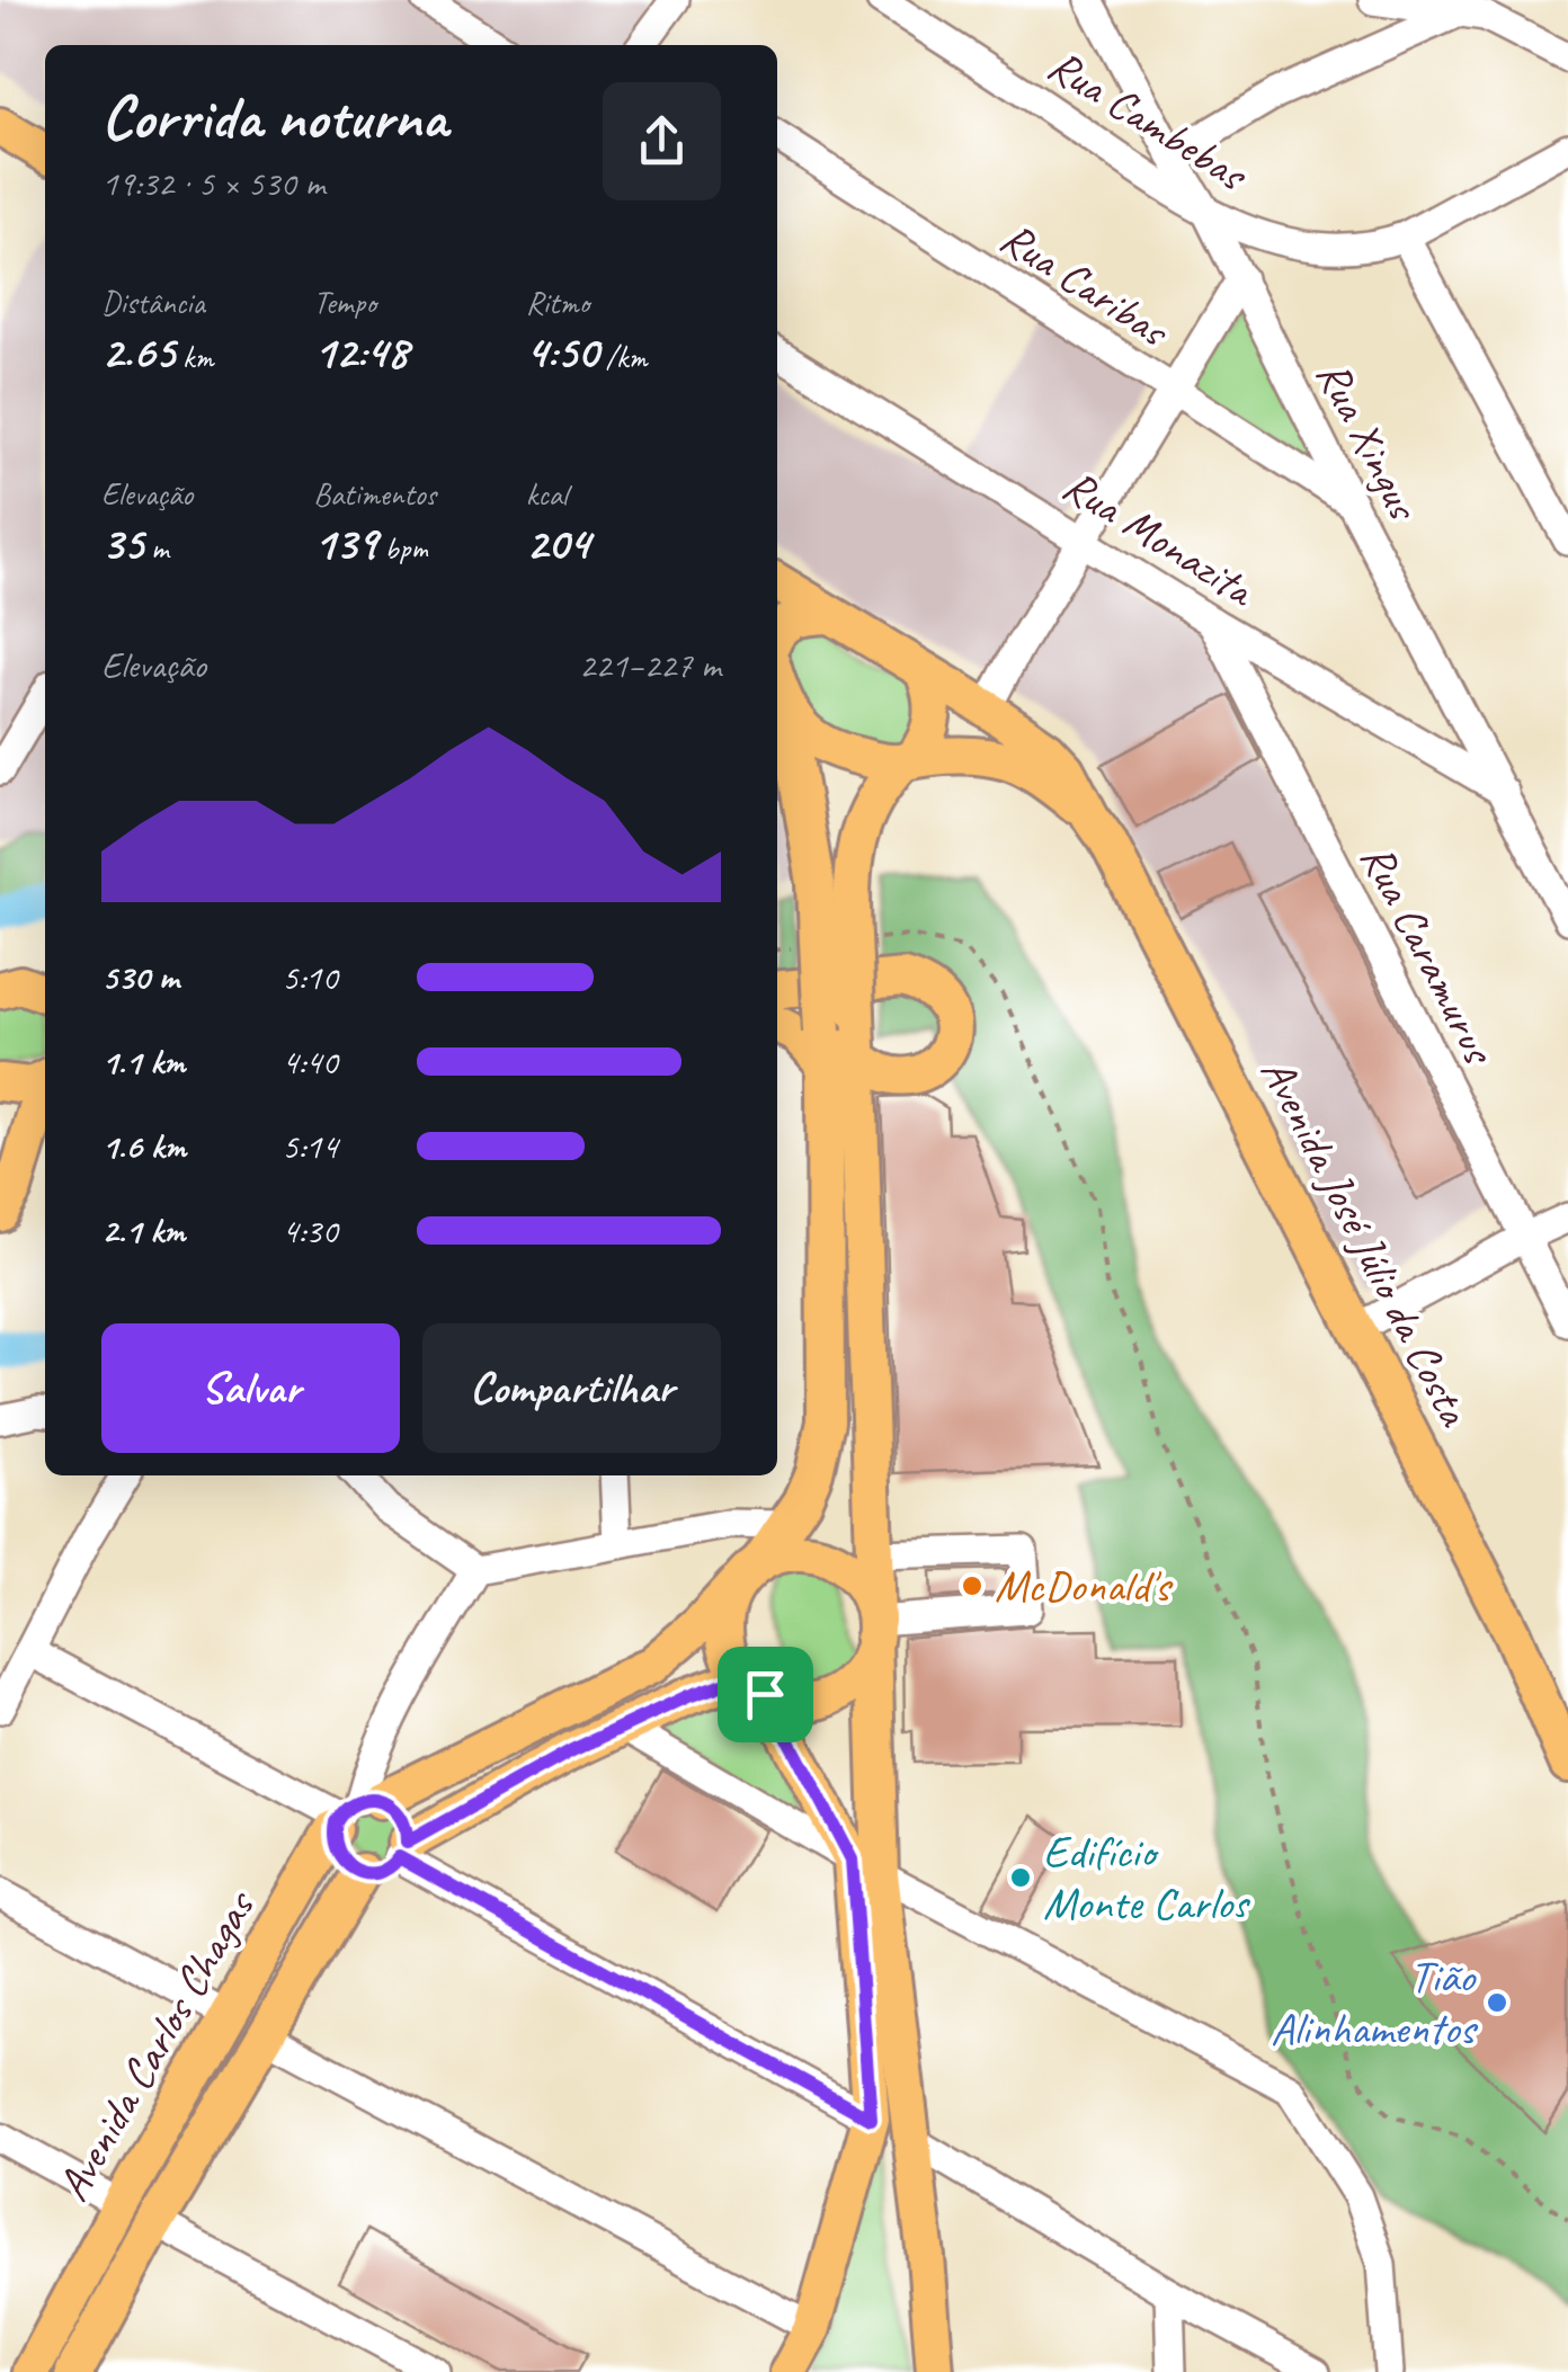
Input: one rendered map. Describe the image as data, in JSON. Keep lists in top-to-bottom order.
{
  "streets": {
    "main road": ["Avenida José Júlio da Costa", "Avenida Carlos Chagas"],
    "street": [
      "Rua Cambebas",
      "Rua Caribas",
      "Rua Xingus",
      "Rua Monazita",
      "Rua Caramurus"
    ]
  },
  "crossings": [
    ["Rua Cambebas", "Rua Xingus"],
    ["Rua Caribas", "Rua Xingus"],
    ["Rua Xingus", "Rua Monazita"],
    ["Rua Monazita", "Rua Caramurus"]
  ],
  "places": ["McDonald's", "Edifício Monte Carlos", "Tião Alinhamentos"],
  "page": {
    "heading": ["Corrida noturna", "19:32 · 5 × 530 m"],
    "stats": [
      ["Distância", "2.65 km"],
      ["Tempo", "12:48"],
      ["Ritmo", "4:50 /km"],
      ["Elevação", "35 m"],
      ["Batimentos", "139 bpm"],
      ["kcal", "204"]
    ],
    "chart": ["Elevação", "221–227 m"],
    "list": [
      {
        "name": "530 m",
        "note": "5:10"
      },
      {
        "name": "1.1 km",
        "note": "4:40"
      },
      {
        "name": "1.6 km",
        "note": "5:14"
      },
      {
        "name": "2.1 km",
        "note": "4:30"
      }
    ],
    "buttons": ["Salvar", "Compartilhar"]
  }
}
